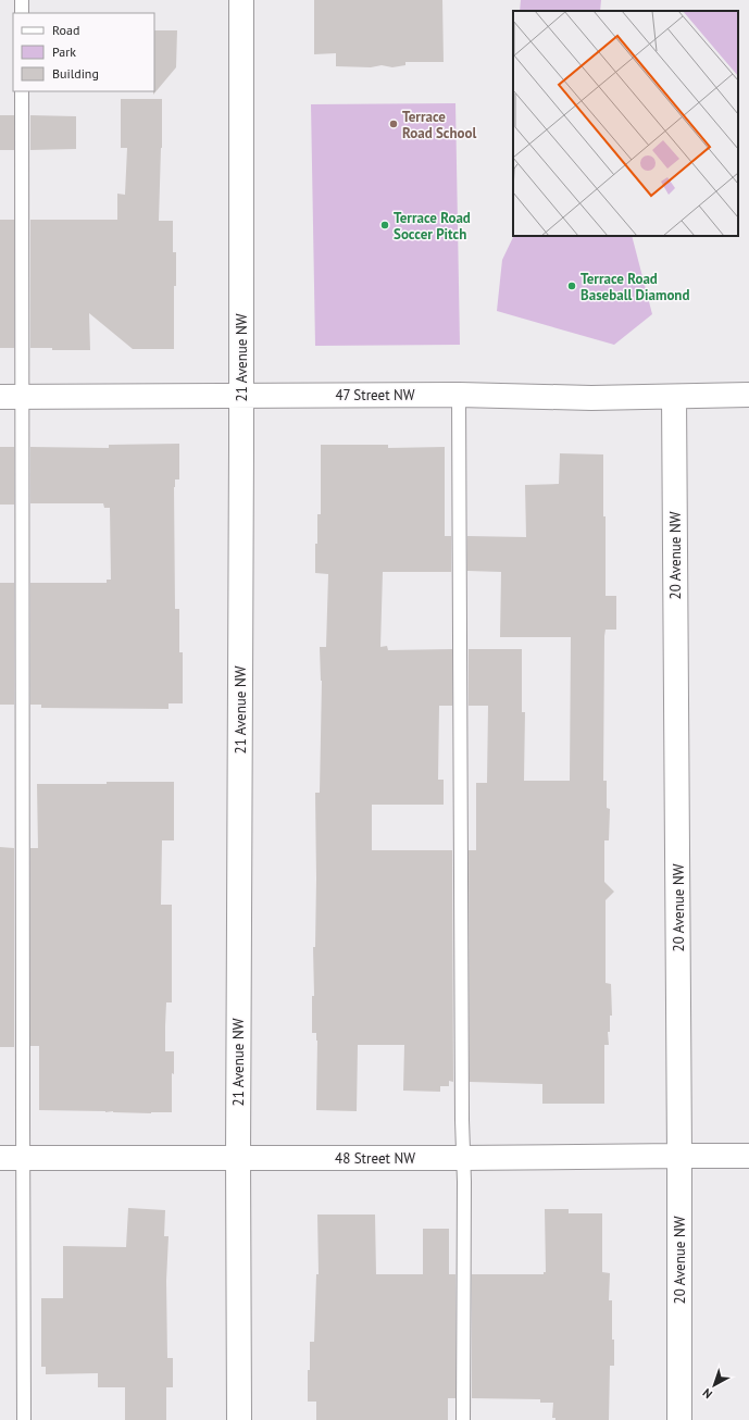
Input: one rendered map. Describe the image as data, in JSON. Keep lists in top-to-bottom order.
{
  "streets": {
    "street": [
      "21 Avenue NW",
      "47 Street NW",
      "20 Avenue NW",
      "48 Street NW"
    ]
  },
  "crossings": [
    ["21 Avenue NW", "47 Street NW"],
    ["21 Avenue NW", "48 Street NW"],
    ["47 Street NW", "20 Avenue NW"],
    ["20 Avenue NW", "48 Street NW"]
  ],
  "places": ["Terrace Road School", "Terrace Road Soccer Pitch", "Terrace Road Baseball Diamond"],
  "legend": ["Road", "Park", "Building"],
  "north": "bottom left"
}
